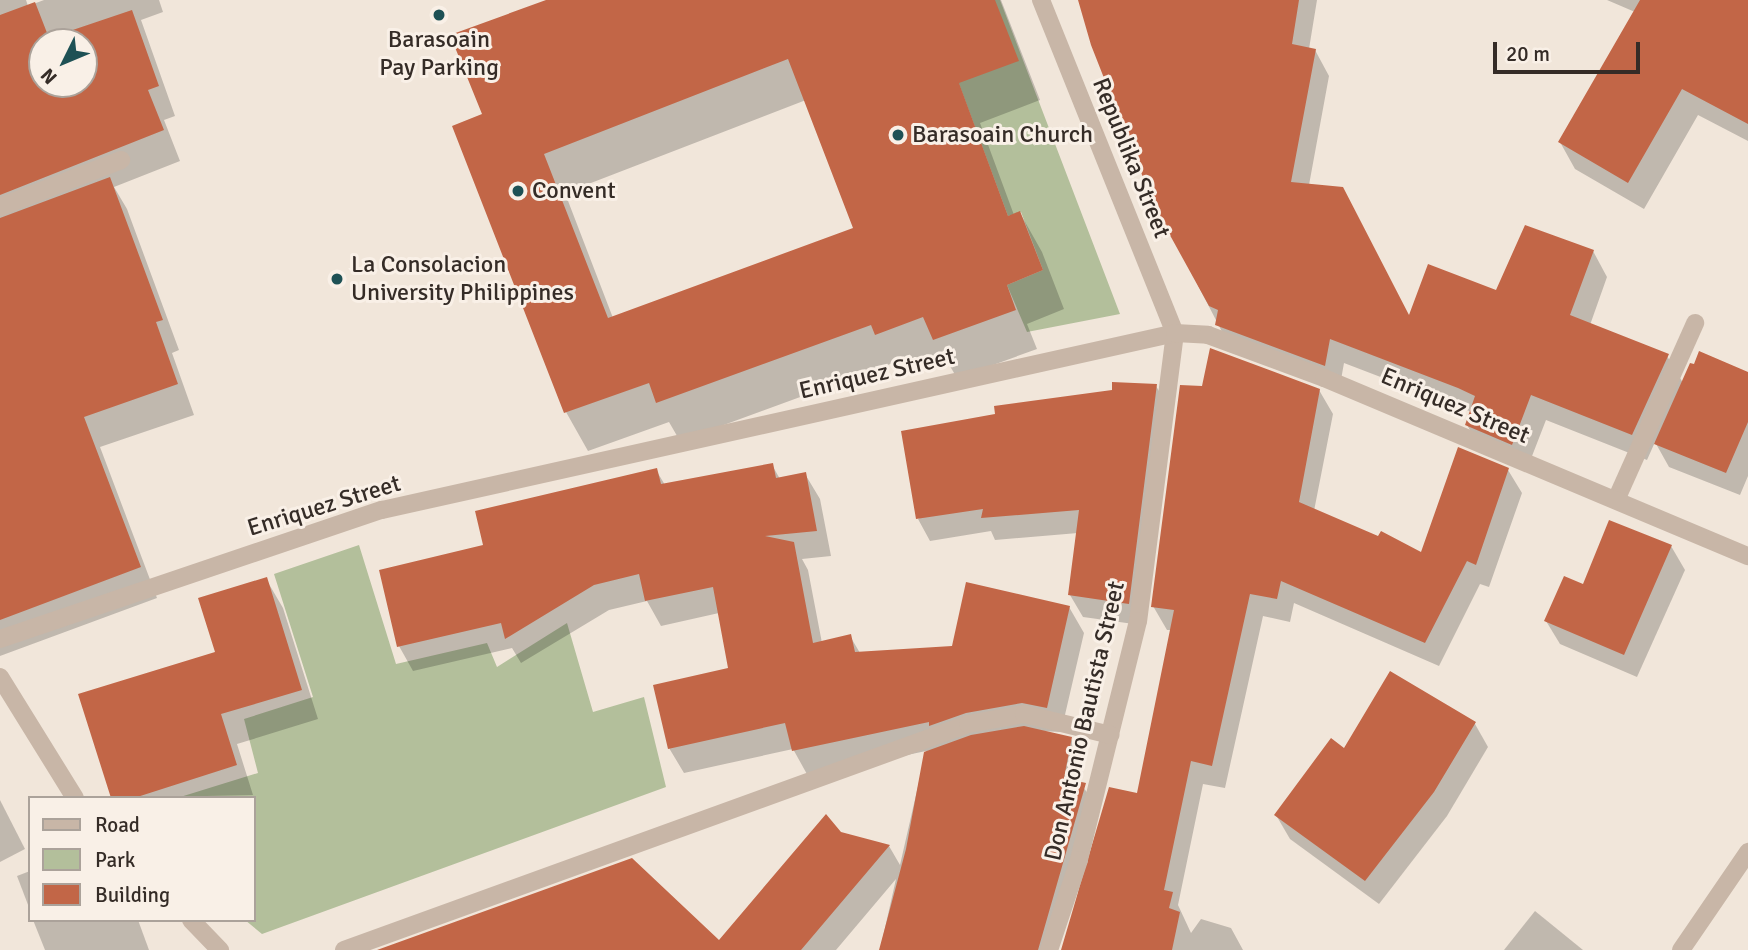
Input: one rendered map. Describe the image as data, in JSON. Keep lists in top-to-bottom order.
{
  "streets": {
    "street": ["Republika Street", "Enriquez Street", "Don Antonio Bautista Street"]
  },
  "crossings": [
    ["Republika Street", "Enriquez Street"],
    ["Republika Street", "Don Antonio Bautista Street"],
    ["Enriquez Street", "Don Antonio Bautista Street"]
  ],
  "places": [
    "Barasoain Pay Parking",
    "Barasoain Church",
    "Convent",
    "La Consolacion University Philippines"
  ],
  "legend": ["Road", "Park", "Building"],
  "scale_bar": "20 m",
  "north": "bottom left"
}
